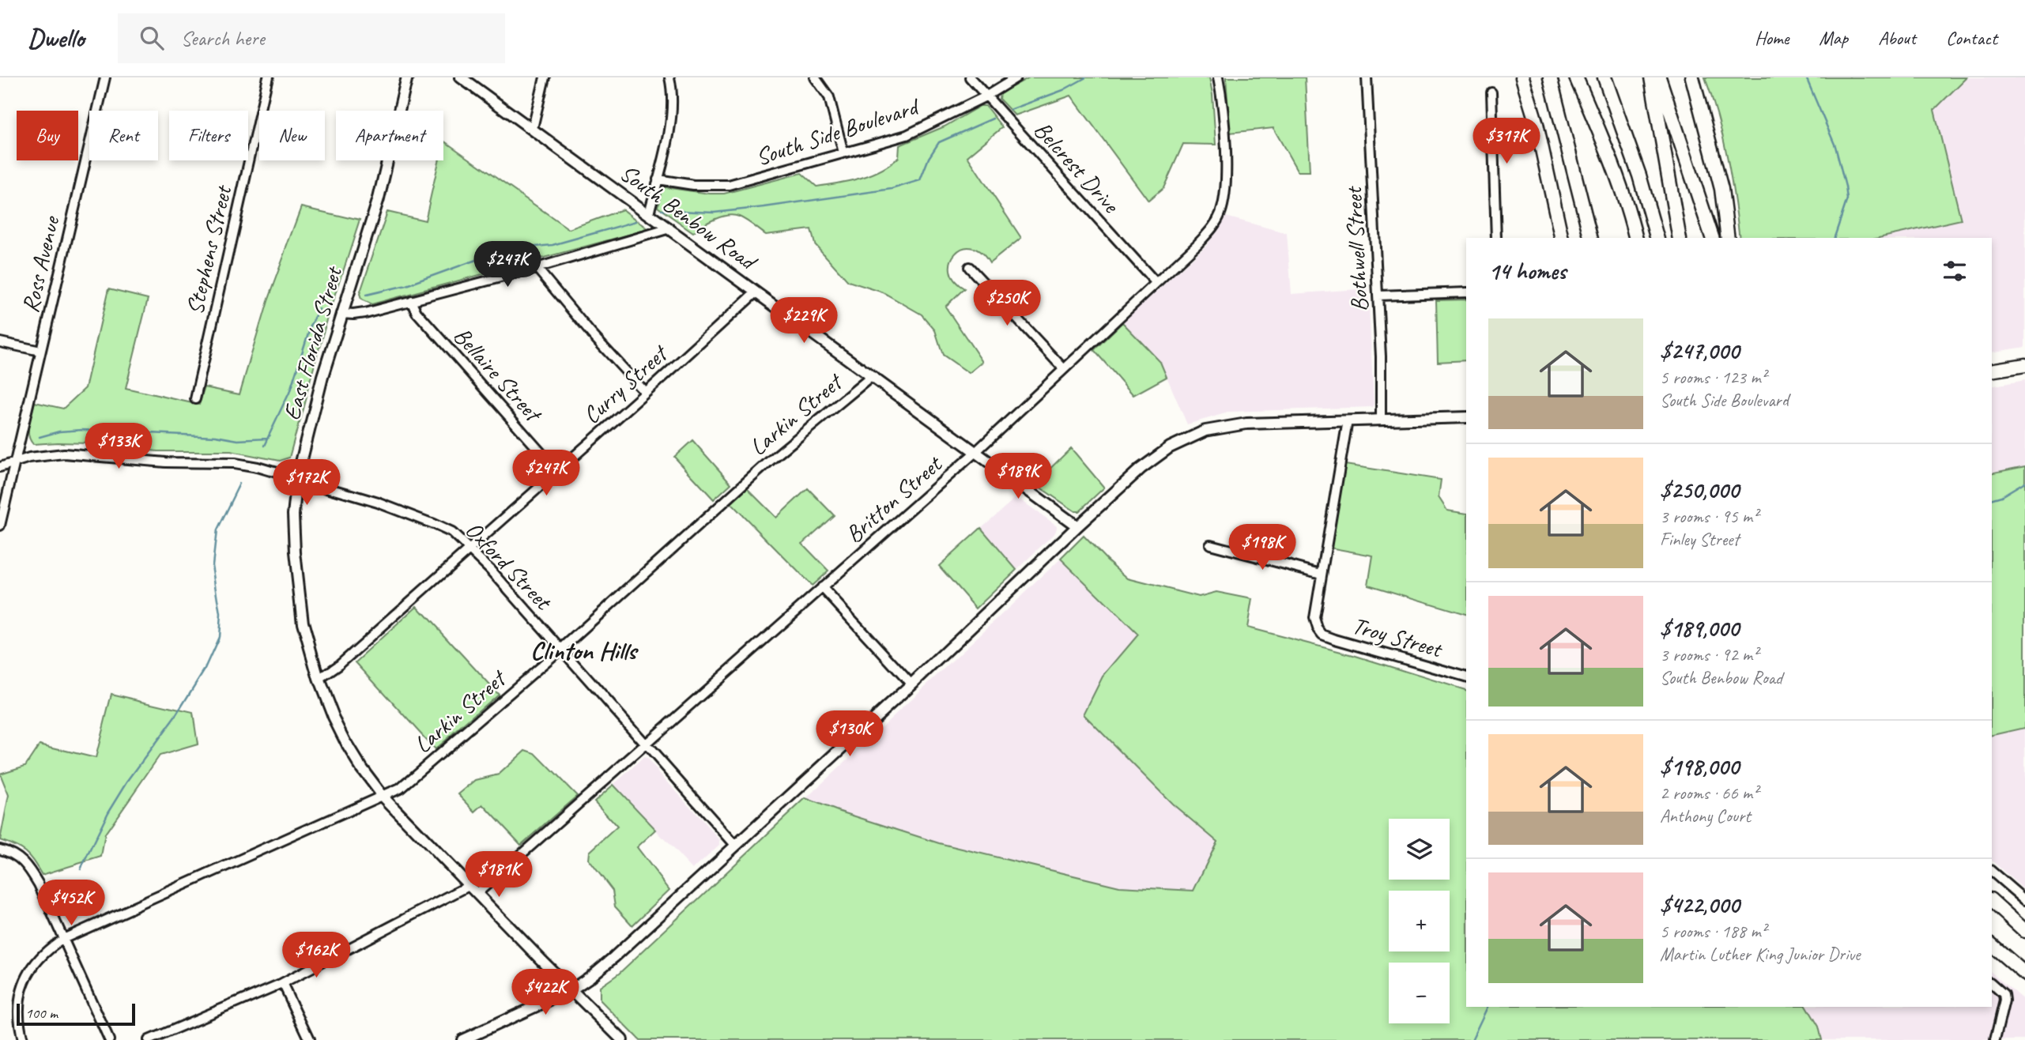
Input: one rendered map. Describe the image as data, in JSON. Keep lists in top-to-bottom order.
{
  "streets": {
    "main road": ["South Benbow Road", "East Florida Street"],
    "street": [
      "South Side Boulevard",
      "Belcrest Drive",
      "Bothwell Street",
      "Stephens Street",
      "Ross Avenue",
      "Bellaire Street",
      "Curry Street",
      "Larkin Street",
      "Britton Street",
      "Oxford Street",
      "Troy Street"
    ]
  },
  "crossings": [
    ["South Side Boulevard", "Belcrest Drive"],
    ["Belcrest Drive", "Britton Street"],
    ["South Benbow Road", "Curry Street"],
    ["South Benbow Road", "Larkin Street"],
    ["South Benbow Road", "Britton Street"],
    ["Ross Avenue", "Oxford Street"],
    ["East Florida Street", "Curry Street"],
    ["East Florida Street", "Larkin Street"],
    ["East Florida Street", "Britton Street"],
    ["East Florida Street", "Oxford Street"],
    ["Bellaire Street", "Curry Street"],
    ["Curry Street", "Oxford Street"],
    ["Larkin Street", "Oxford Street"],
    ["Britton Street", "Oxford Street"]
  ],
  "districts": ["Clinton Hills"],
  "scale_bar": "100 m",
  "page": {
    "header": "Dwello",
    "search": "Search here",
    "nav": [
      "Home",
      "Map",
      "About",
      "Contact"
    ],
    "chip": [
      "Buy",
      "Rent",
      "Filters",
      "New",
      "Apartment"
    ],
    "price": [
      "$317K",
      "$247K",
      "$250K",
      "$229K",
      "$133K",
      "$247K",
      "$189K",
      "$172K",
      "$198K",
      "$130K",
      "$181K",
      "$452K",
      "$162K",
      "$422K"
    ],
    "heading": "14 homes",
    "list": [
      {
        "name": "$247,000",
        "note": "5 rooms · 123 m² · South Side Boulevard"
      },
      {
        "name": "$250,000",
        "note": "3 rooms · 95 m² · Finley Street"
      },
      {
        "name": "$189,000",
        "note": "3 rooms · 92 m² · South Benbow Road"
      },
      {
        "name": "$198,000",
        "note": "2 rooms · 66 m² · Anthony Court"
      },
      {
        "name": "$422,000",
        "note": "5 rooms · 188 m² · Martin Luther King Junior Drive"
      }
    ],
    "map_buttons": ["+", "−"],
    "scale": "100 m"
  }
}
